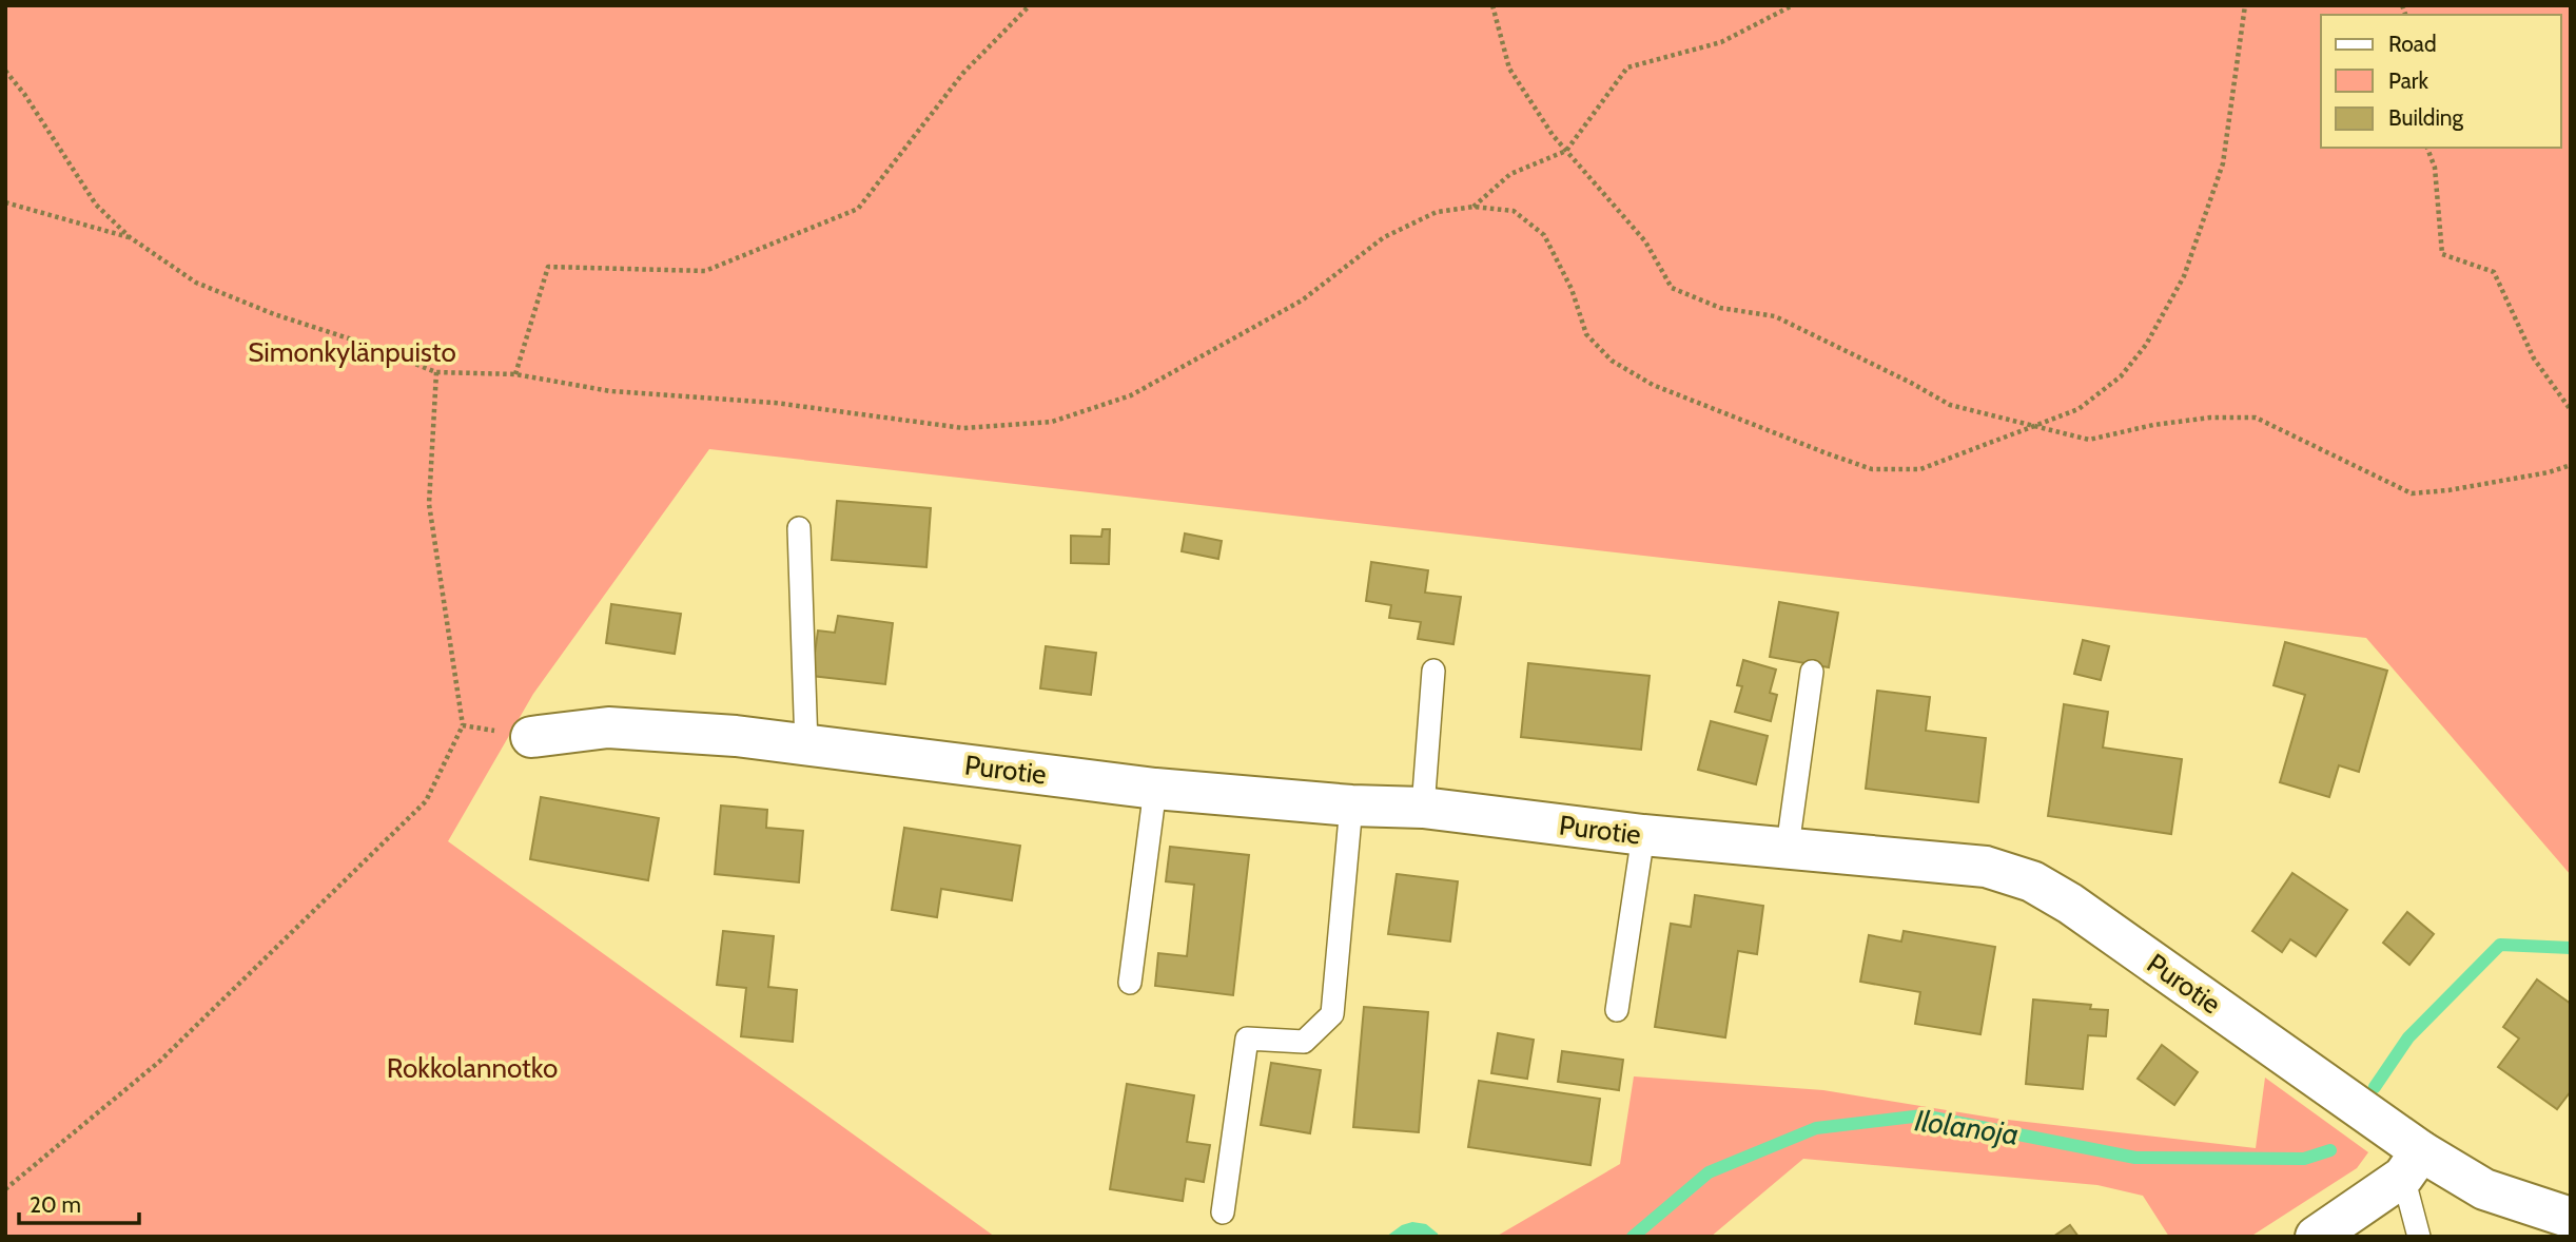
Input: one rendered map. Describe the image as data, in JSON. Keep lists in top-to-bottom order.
{
  "streets": {
    "street": ["Purotie"]
  },
  "water": ["Ilolanoja"],
  "parks": ["Simonkylänpuisto", "Rokkolannotko"],
  "legend": ["Road", "Park", "Building"],
  "scale_bar": "20 m"
}
